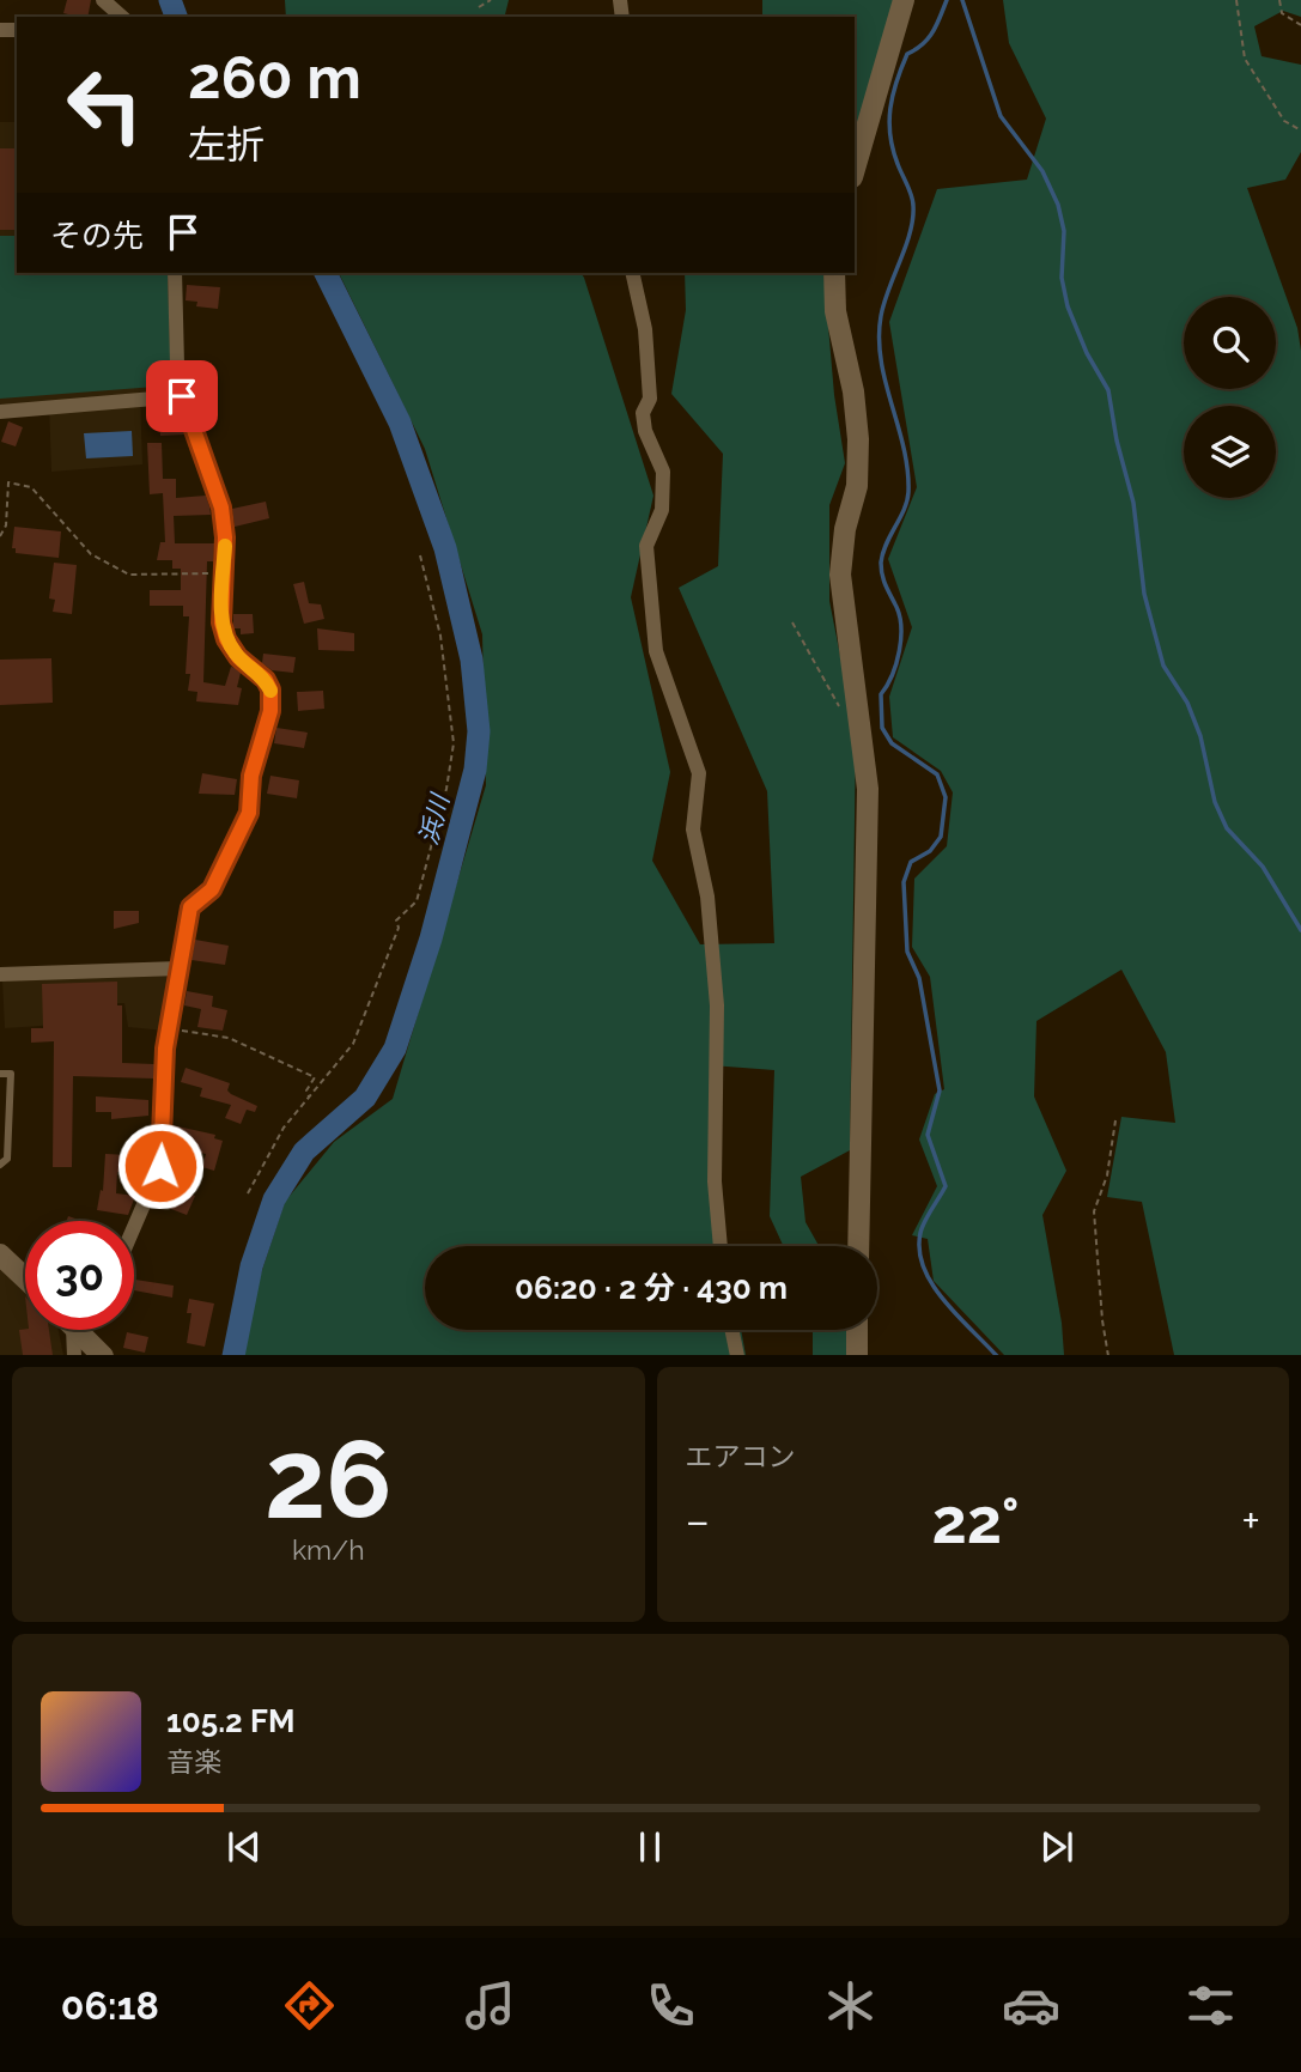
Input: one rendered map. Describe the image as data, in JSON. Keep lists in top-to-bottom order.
{
  "water": ["浜川"],
  "page": {
    "turn": ["260 m", "左折"],
    "then": "その先",
    "limit": "30",
    "trip": "06:20 · 2 分 · 430 m",
    "tile": [
      ["26", "km/h"],
      "エアコン"
    ],
    "heat": ["−", "22°", "+"],
    "song": ["105.2 FM", "音楽"],
    "tabs": "06:18"
  }
}
